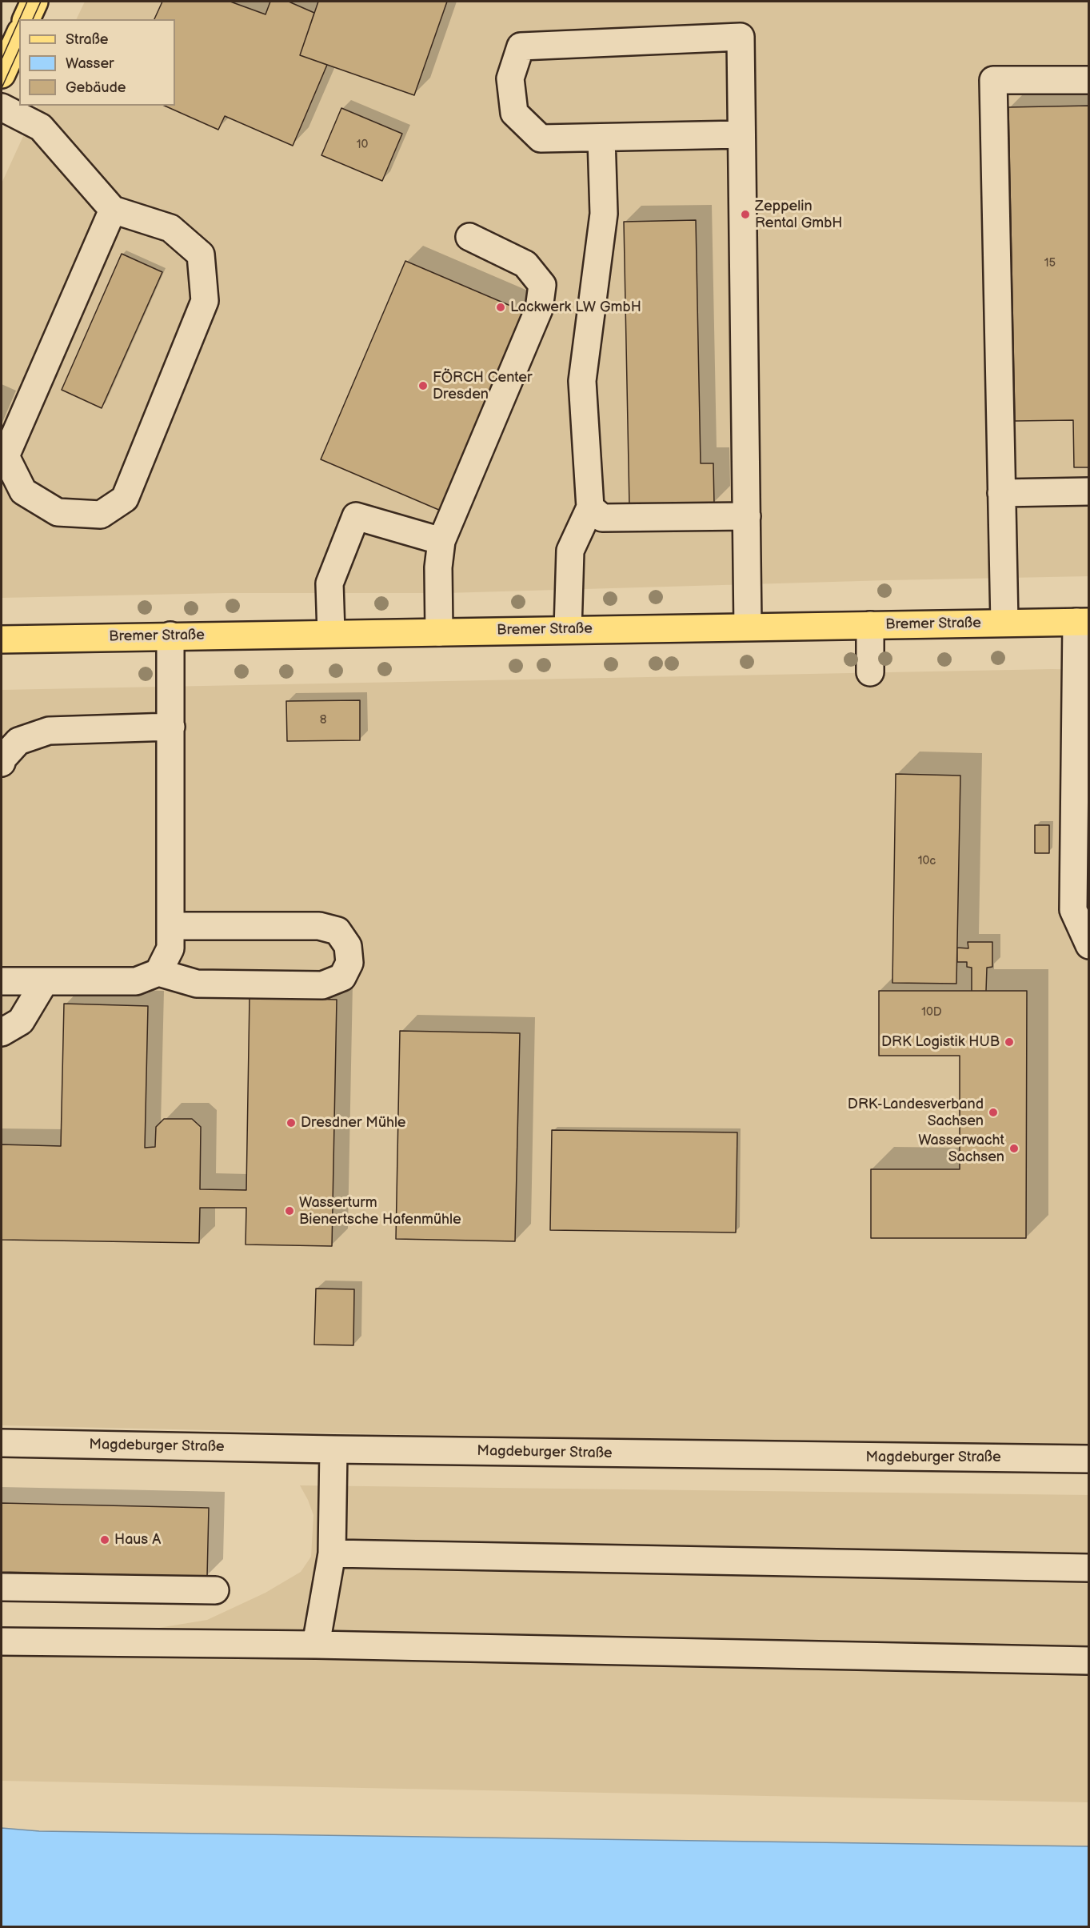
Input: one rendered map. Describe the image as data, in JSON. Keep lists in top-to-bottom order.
{
  "streets": {
    "main road": ["Bremer Straße"],
    "street": ["Magdeburger Straße"]
  },
  "places": [
    "Zeppelin Rental GmbH",
    "Lackwerk LW GmbH",
    "FÖRCH Center Dresden",
    "DRK Logistik HUB",
    "DRK-Landesverband Sachsen",
    "Dresdner Mühle",
    "Wasserwacht Sachsen",
    "Wasserturm Bienertsche Hafenmühle",
    "Haus A"
  ],
  "house_numbers": [
    "10",
    "15",
    "8",
    "10c",
    "10D"
  ],
  "legend": ["Straße", "Wasser", "Gebäude"]
}
